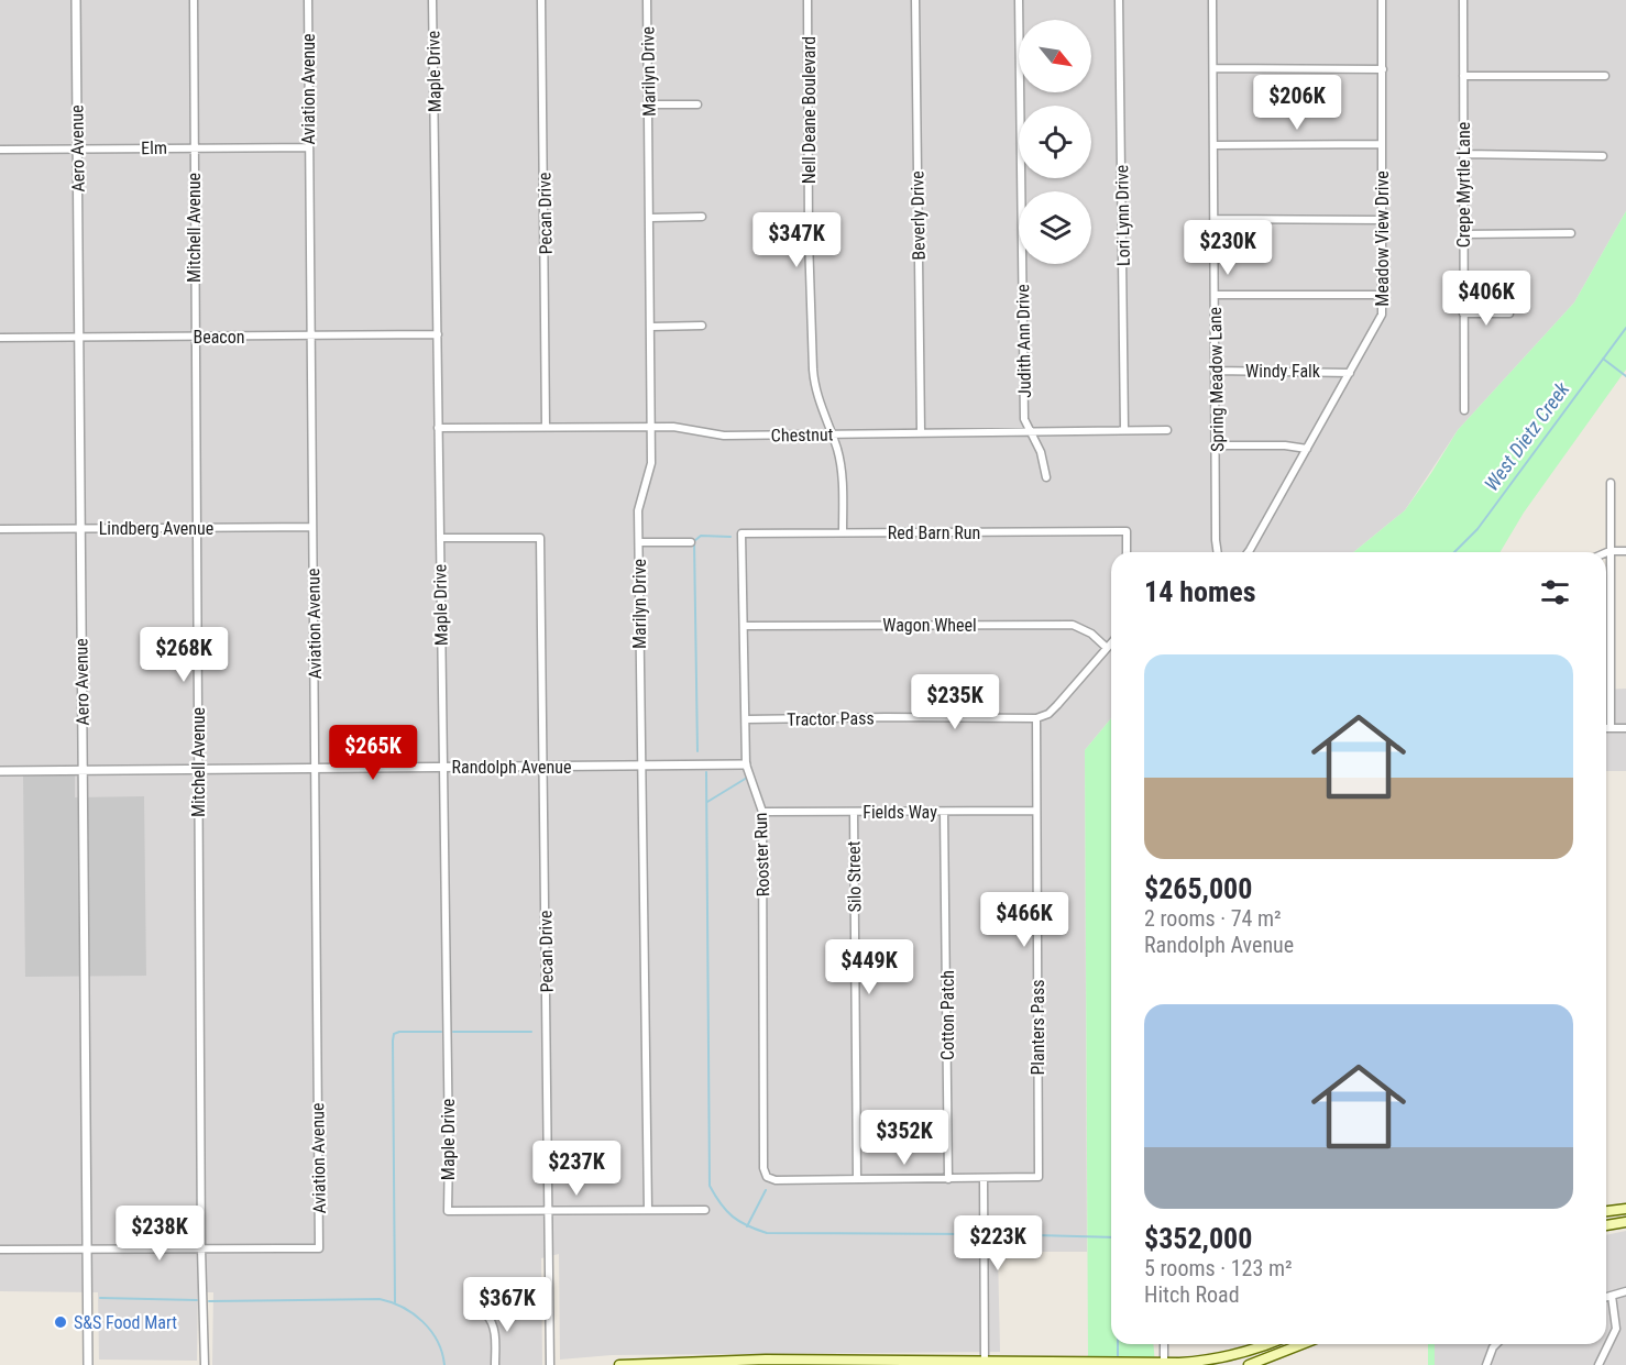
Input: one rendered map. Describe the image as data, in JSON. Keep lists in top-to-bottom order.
{
  "streets": {
    "street": [
      "Maple Drive",
      "Marilyn Drive",
      "Aviation Avenue",
      "Nell Deane Boulevard",
      "Elm",
      "Aero Avenue",
      "Crepe Myrtle Lane",
      "Pecan Drive",
      "Beverly Drive",
      "Lori Lynn Drive",
      "Mitchell Avenue",
      "Meadow View Drive",
      "Beacon",
      "Judith Ann Drive",
      "Windy Falk",
      "Spring Meadow Lane",
      "Chestnut",
      "Lindberg Avenue",
      "Red Barn Run",
      "Wagon Wheel",
      "Tractor Pass",
      "Randolph Avenue",
      "Fields Way",
      "Rooster Run",
      "Silo Street",
      "Cotton Patch",
      "Planters Pass"
    ]
  },
  "crossings": [
    ["Maple Drive", "Pecan Drive"],
    ["Maple Drive", "Beacon"],
    ["Maple Drive", "Chestnut"],
    ["Maple Drive", "Randolph Avenue"],
    ["Marilyn Drive", "Chestnut"],
    ["Marilyn Drive", "Randolph Avenue"],
    ["Aviation Avenue", "Elm"],
    ["Aviation Avenue", "Mitchell Avenue"],
    ["Aviation Avenue", "Beacon"],
    ["Aviation Avenue", "Lindberg Avenue"],
    ["Aviation Avenue", "Randolph Avenue"],
    ["Nell Deane Boulevard", "Chestnut"],
    ["Nell Deane Boulevard", "Red Barn Run"],
    ["Elm", "Aero Avenue"],
    ["Elm", "Mitchell Avenue"],
    ["Aero Avenue", "Beacon"],
    ["Aero Avenue", "Lindberg Avenue"],
    ["Aero Avenue", "Randolph Avenue"],
    ["Pecan Drive", "Chestnut"],
    ["Pecan Drive", "Randolph Avenue"],
    ["Beverly Drive", "Chestnut"],
    ["Lori Lynn Drive", "Chestnut"],
    ["Mitchell Avenue", "Beacon"],
    ["Mitchell Avenue", "Lindberg Avenue"],
    ["Mitchell Avenue", "Randolph Avenue"],
    ["Meadow View Drive", "Windy Falk"],
    ["Judith Ann Drive", "Chestnut"],
    ["Windy Falk", "Spring Meadow Lane"],
    ["Red Barn Run", "Rooster Run"],
    ["Wagon Wheel", "Rooster Run"],
    ["Tractor Pass", "Rooster Run"],
    ["Tractor Pass", "Planters Pass"],
    ["Randolph Avenue", "Rooster Run"],
    ["Fields Way", "Rooster Run"],
    ["Fields Way", "Silo Street"],
    ["Fields Way", "Cotton Patch"],
    ["Fields Way", "Planters Pass"],
    ["Rooster Run", "Silo Street"]
  ],
  "water": ["West Dietz Creek"],
  "places": ["S&S Food Mart"],
  "north": "bottom right",
  "page": {
    "price": [
      "$206K",
      "$347K",
      "$230K",
      "$406K",
      "$268K",
      "$235K",
      "$265K",
      "$466K",
      "$449K",
      "$352K",
      "$237K",
      "$238K",
      "$223K",
      "$367K"
    ],
    "heading": "14 homes",
    "list": [
      {
        "name": "$265,000",
        "note": "2 rooms · 74 m² · Randolph Avenue"
      },
      {
        "name": "$352,000",
        "note": "5 rooms · 123 m² · Hitch Road"
      }
    ]
  }
}
